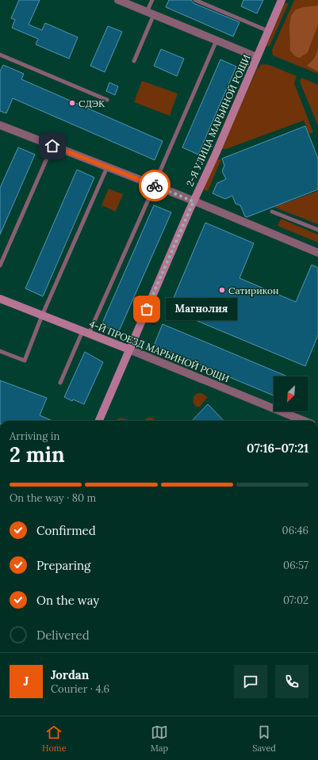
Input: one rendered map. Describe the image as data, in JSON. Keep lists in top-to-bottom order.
{
  "streets": {
    "street": ["2-Я УЛИЦА МАРЬИНОЙ РОЩИ", "4-Й ПРОЕЗД МАРЬИНОЙ РОЩИ"]
  },
  "crossings": [
    ["2-Я УЛИЦА МАРЬИНОЙ РОЩИ", "4-Й ПРОЕЗД МАРЬИНОЙ РОЩИ"]
  ],
  "places": ["СДЭК", "Сатирикон", "Магнолия"],
  "north": "bottom left",
  "page": {
    "bubble": "Магнолия",
    "heading": ["2 min", "Arriving in", "07:16–07:21"],
    "panel": ["Jordan", "Courier · 4.6"],
    "bar": "On the way · 80 m",
    "list": [
      ["Confirmed", "06:46"],
      ["Preparing", "06:57"],
      ["On the way", "07:02"],
      "Delivered"
    ],
    "round": "J",
    "tabs": ["Home", "Map", "Saved"]
  }
}
